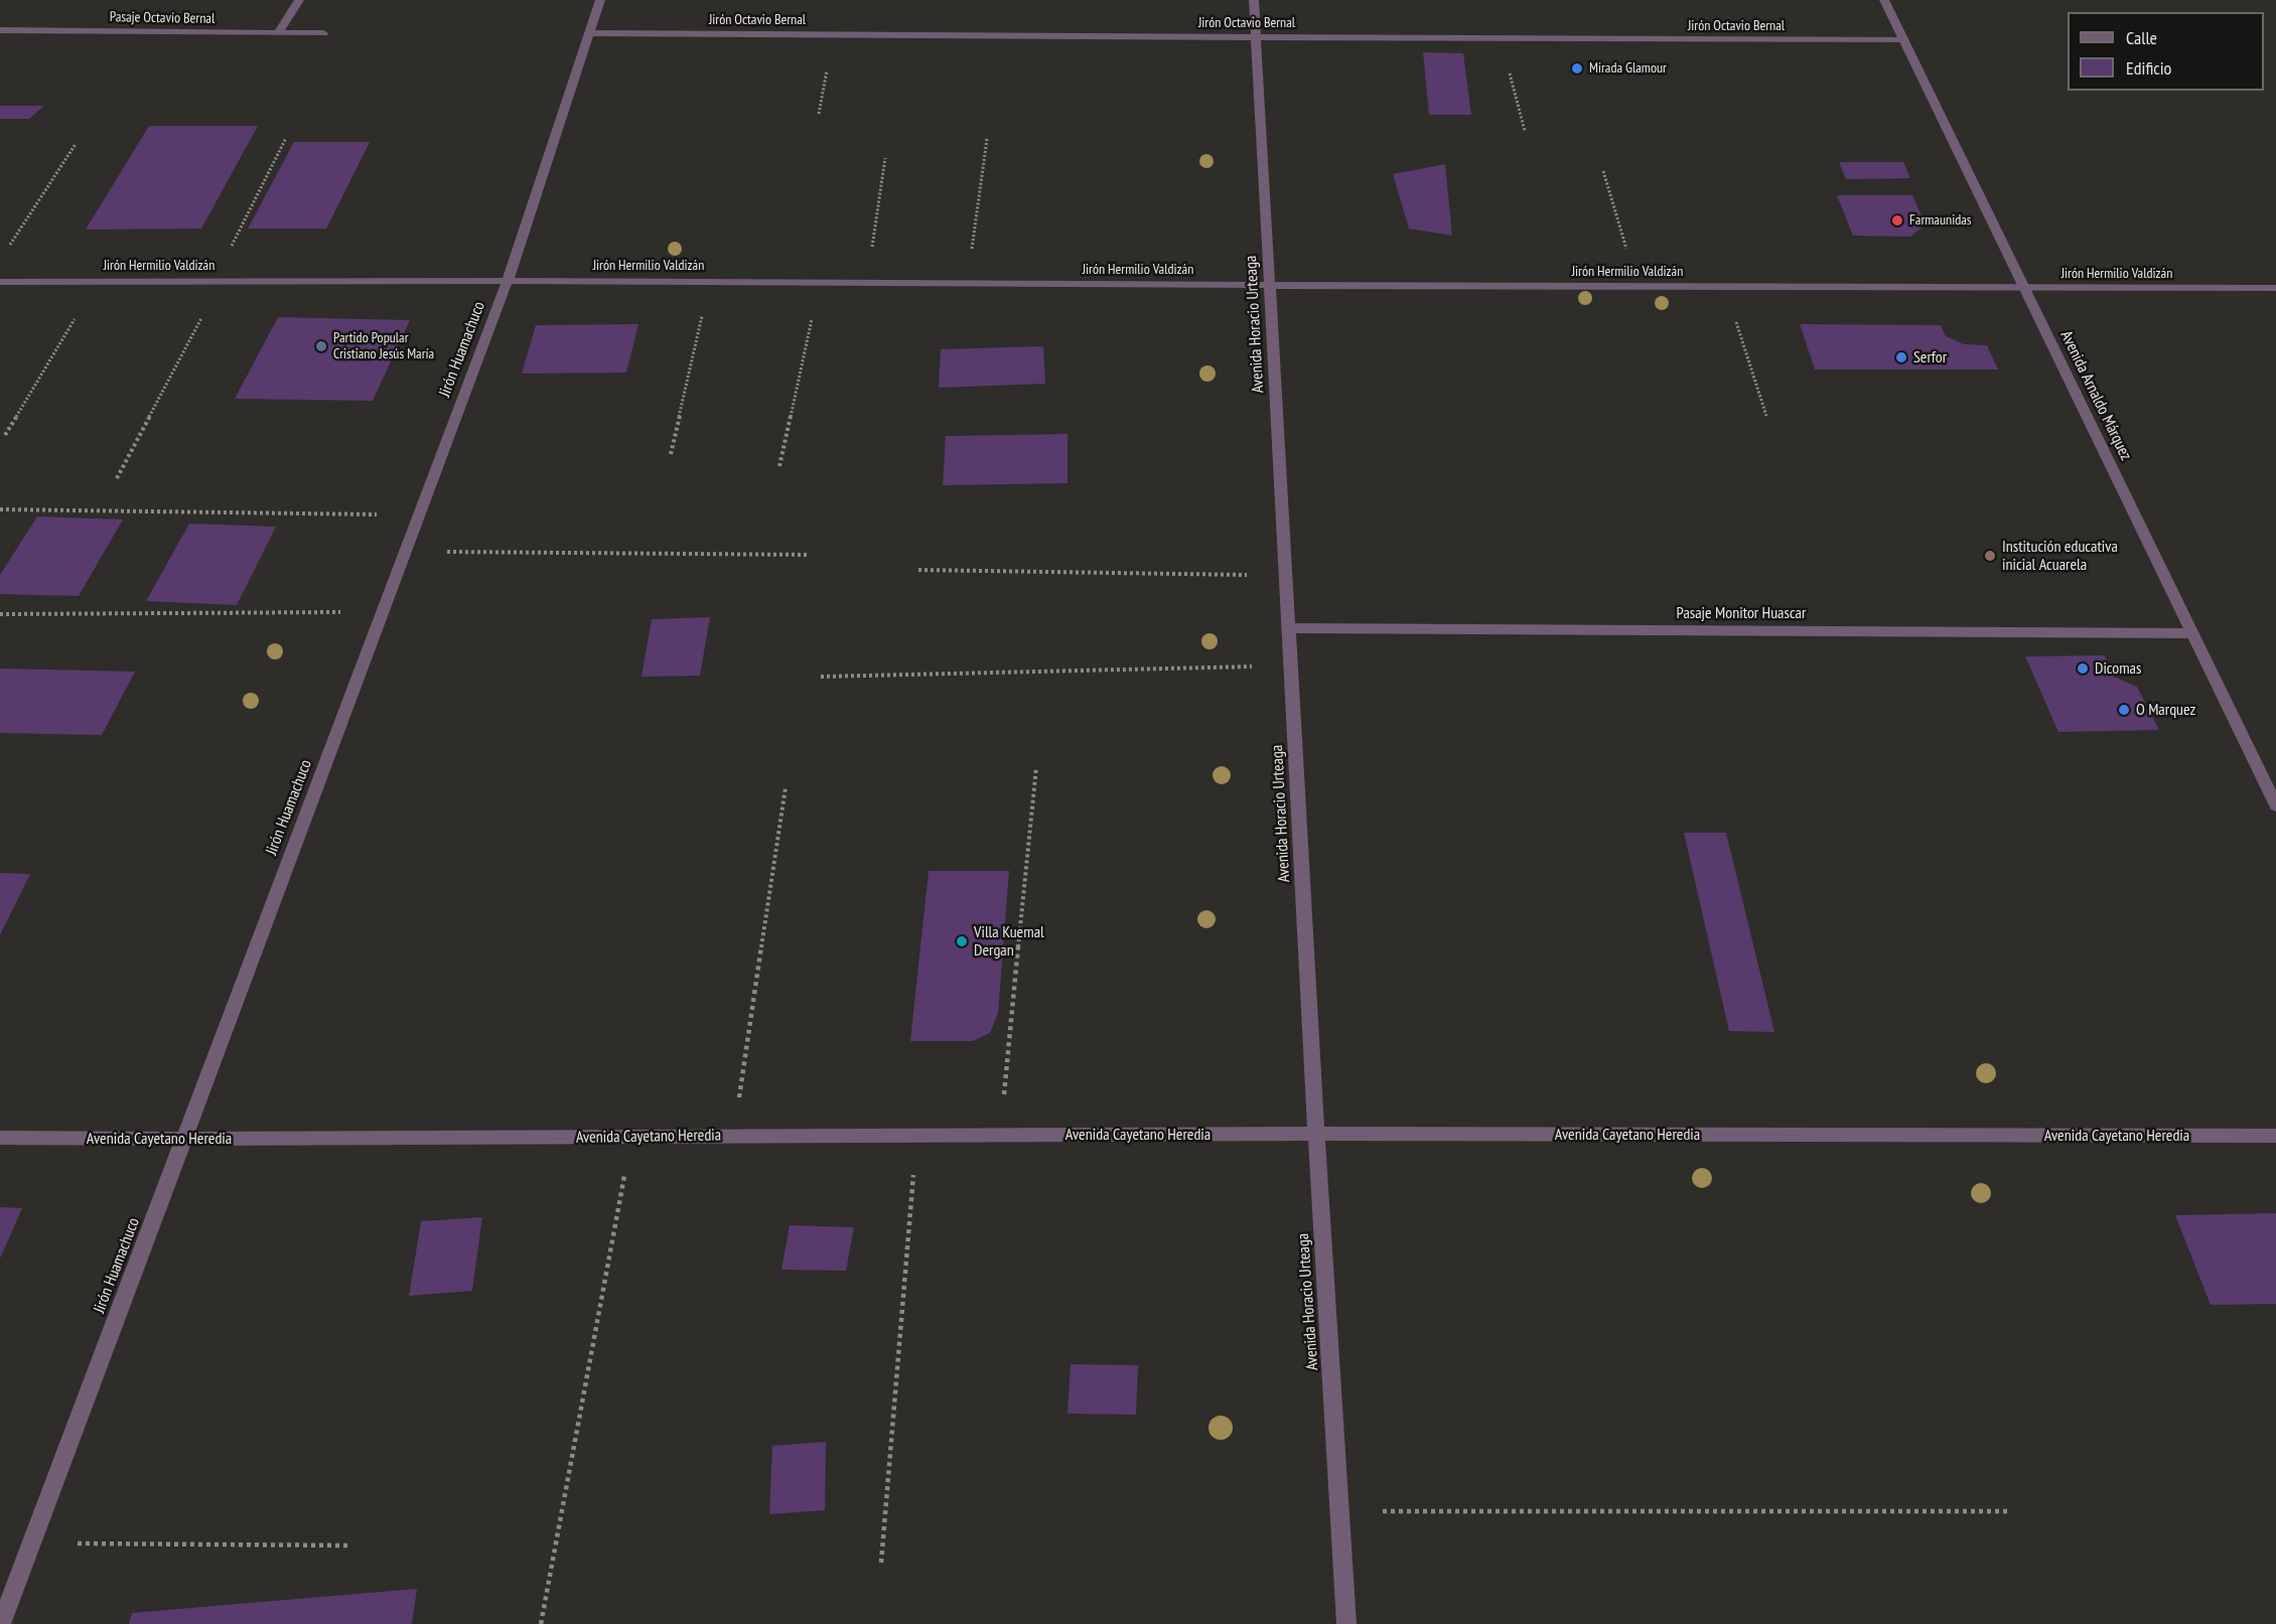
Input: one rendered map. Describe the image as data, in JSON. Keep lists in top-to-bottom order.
{
  "streets": {
    "street": [
      "Pasaje Octavio Bernal",
      "Jirón Octavio Bernal",
      "Jirón Hermilio Valdizán",
      "Avenida Horacio Urteaga",
      "Jirón Huamachuco",
      "Avenida Arnaldo Márquez",
      "Pasaje Monitor Huascar",
      "Avenida Cayetano Heredia"
    ]
  },
  "crossings": [
    ["Jirón Octavio Bernal", "Avenida Horacio Urteaga"],
    ["Jirón Octavio Bernal", "Jirón Huamachuco"],
    ["Jirón Octavio Bernal", "Avenida Arnaldo Márquez"],
    ["Jirón Hermilio Valdizán", "Avenida Horacio Urteaga"],
    ["Jirón Hermilio Valdizán", "Jirón Huamachuco"],
    ["Jirón Hermilio Valdizán", "Avenida Arnaldo Márquez"],
    ["Avenida Horacio Urteaga", "Pasaje Monitor Huascar"],
    ["Avenida Horacio Urteaga", "Avenida Cayetano Heredia"],
    ["Jirón Huamachuco", "Avenida Cayetano Heredia"],
    ["Avenida Arnaldo Márquez", "Pasaje Monitor Huascar"]
  ],
  "places": [
    "Mirada Glamour",
    "Farmaunidas",
    "Partido Popular Cristiano Jesús María",
    "Serfor",
    "Institución educativa inicial Acuarela",
    "Dicomas",
    "O Marquez",
    "Villa Kuemal Dergan"
  ],
  "legend": ["Calle", "Edificio"]
}
